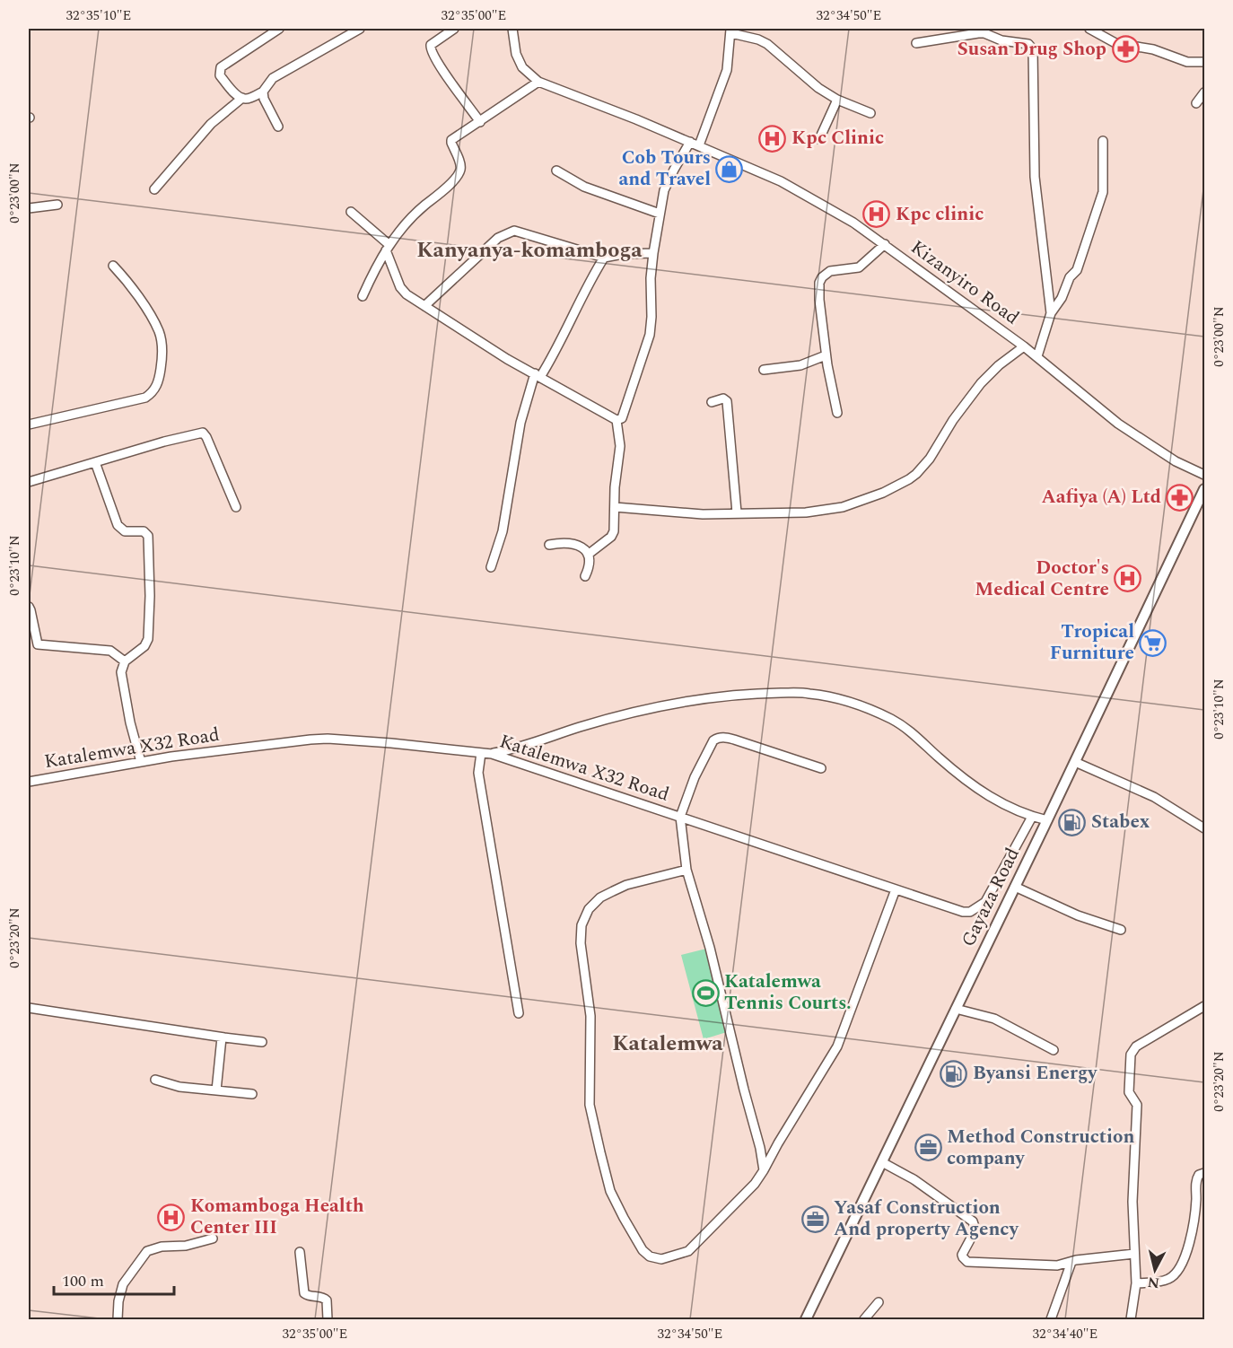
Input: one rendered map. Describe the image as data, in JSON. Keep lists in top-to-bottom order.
{
  "streets": {
    "main road": ["Gayaza Road"],
    "street": ["Kizanyiro Road", "Katalemwa X32 Road"]
  },
  "districts": ["Kanyanya-komamboga", "Katalemwa"],
  "places": {
    "pharmacy": ["Susan Drug Shop", "Aafiya (A) Ltd"],
    "hospital": [
      "Kpc Clinic",
      "Kpc clinic",
      "Doctor's Medical Centre",
      "Komamboga Health Center III"
    ],
    "shop": ["Cob Tours and Travel"],
    "supermarket": ["Tropical Furniture"],
    "fuel station": ["Stabex", "Byansi Energy"],
    "sports": ["Katalemwa Tennis Courts."],
    "office": ["Method Construction company", "Yasaf Construction And property Agency"]
  },
  "scale_bar": "100 m",
  "north": "bottom",
  "coordinates": [
    "32°35'10\"E",
    "32°35'00\"E",
    "32°34'50\"E",
    "0°23'00\"N",
    "0°23'10\"N",
    "0°23'20\"N",
    "32°34'40\"E"
  ]
}
